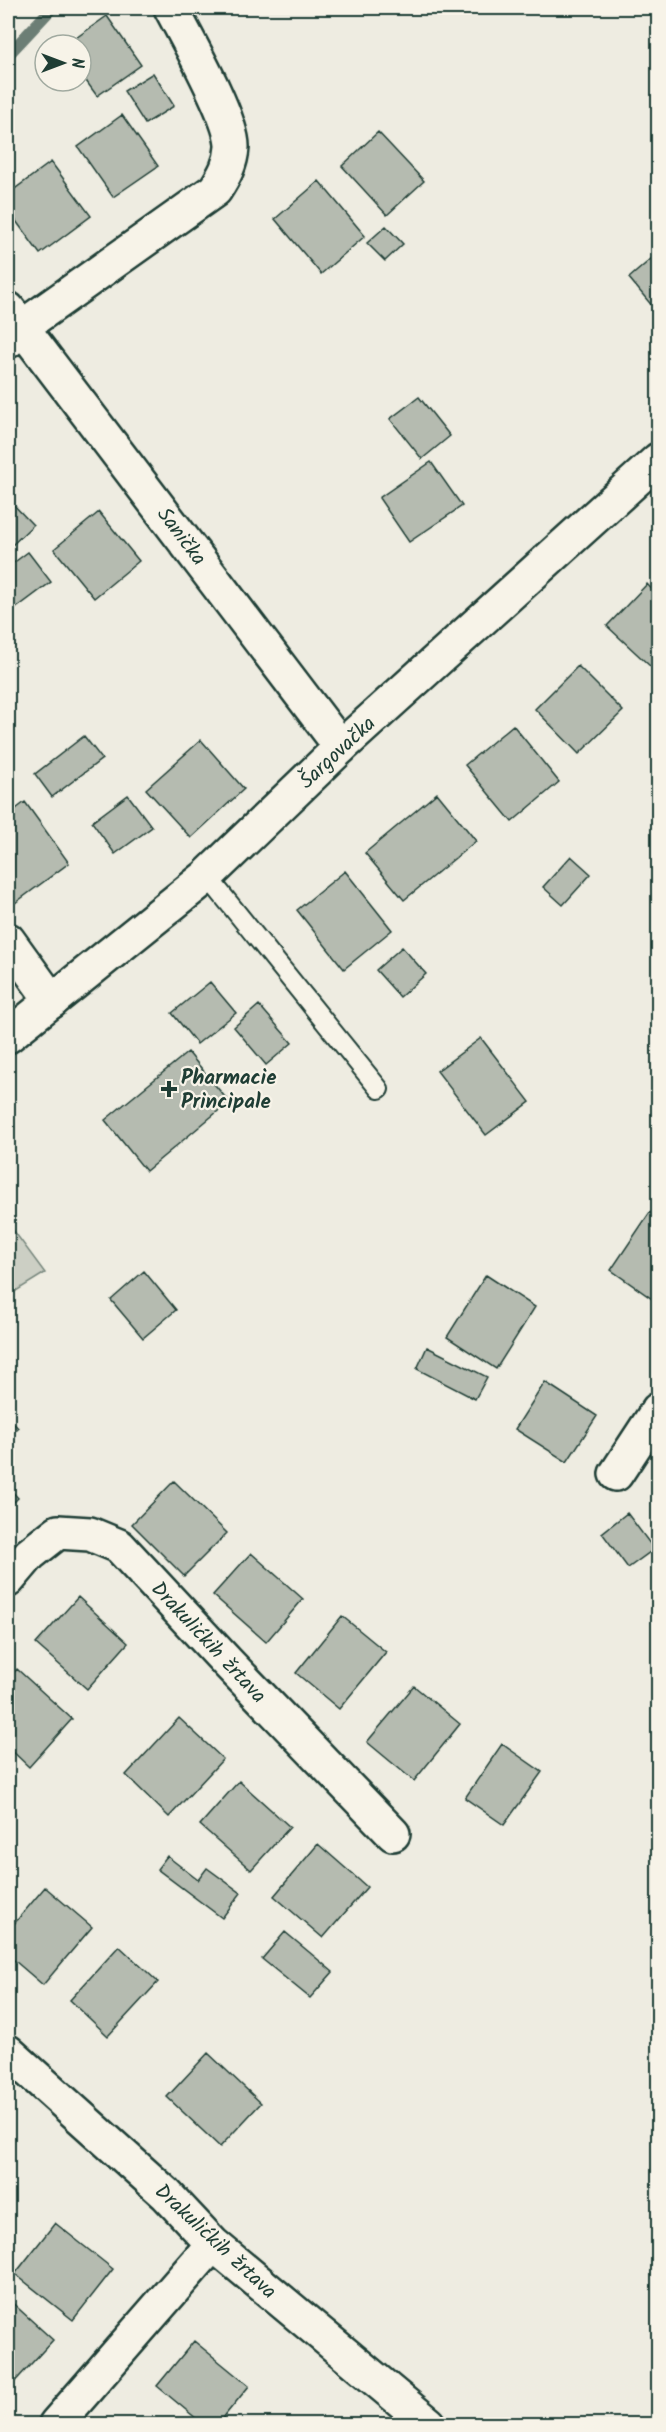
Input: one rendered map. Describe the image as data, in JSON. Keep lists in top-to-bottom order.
{
  "streets": {
    "street": ["Sanička", "Šargovačka", "Drakulićkih žrtava"]
  },
  "crossings": [
    ["Sanička", "Šargovačka"]
  ],
  "places": {
    "health": ["Pharmacie Principale"]
  },
  "north": "right"
}
